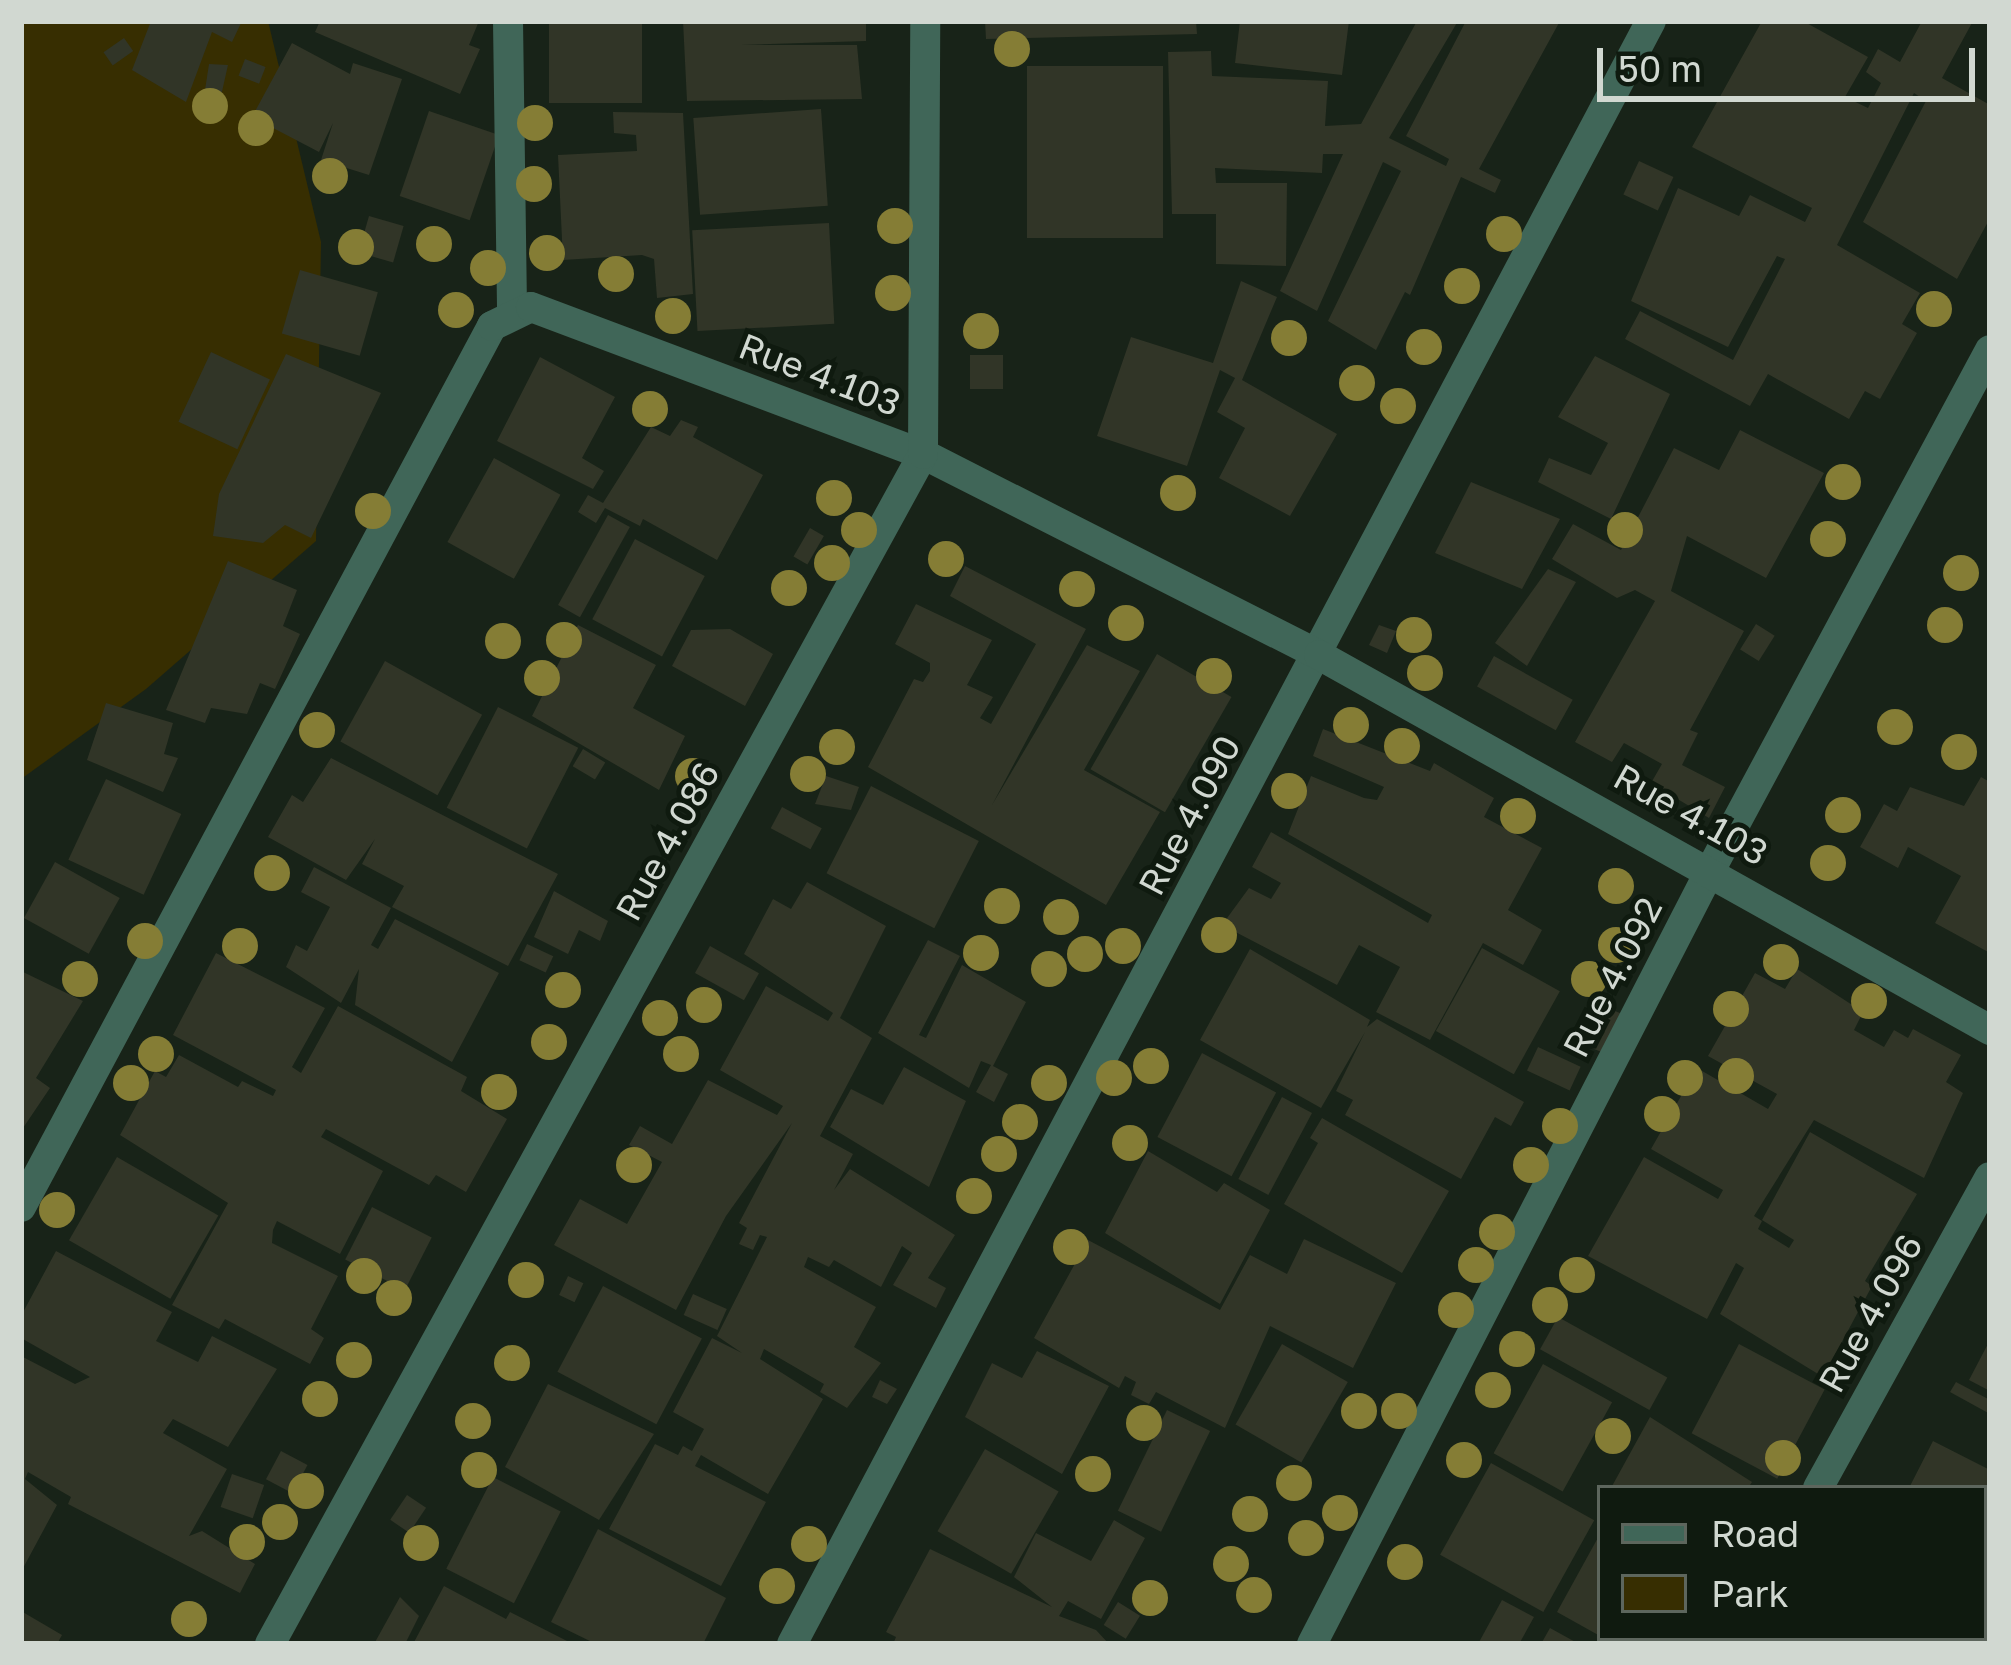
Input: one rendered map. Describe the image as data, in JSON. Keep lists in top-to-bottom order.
{
  "streets": {
    "street": [
      "Rue 4.103",
      "Rue 4.090",
      "Rue 4.086",
      "Rue 4.092",
      "Rue 4.096"
    ]
  },
  "crossings": [
    ["Rue 4.103", "Rue 4.090"],
    ["Rue 4.103", "Rue 4.086"],
    ["Rue 4.103", "Rue 4.092"]
  ],
  "legend": ["Road", "Park"],
  "scale_bar": "50 m"
}
